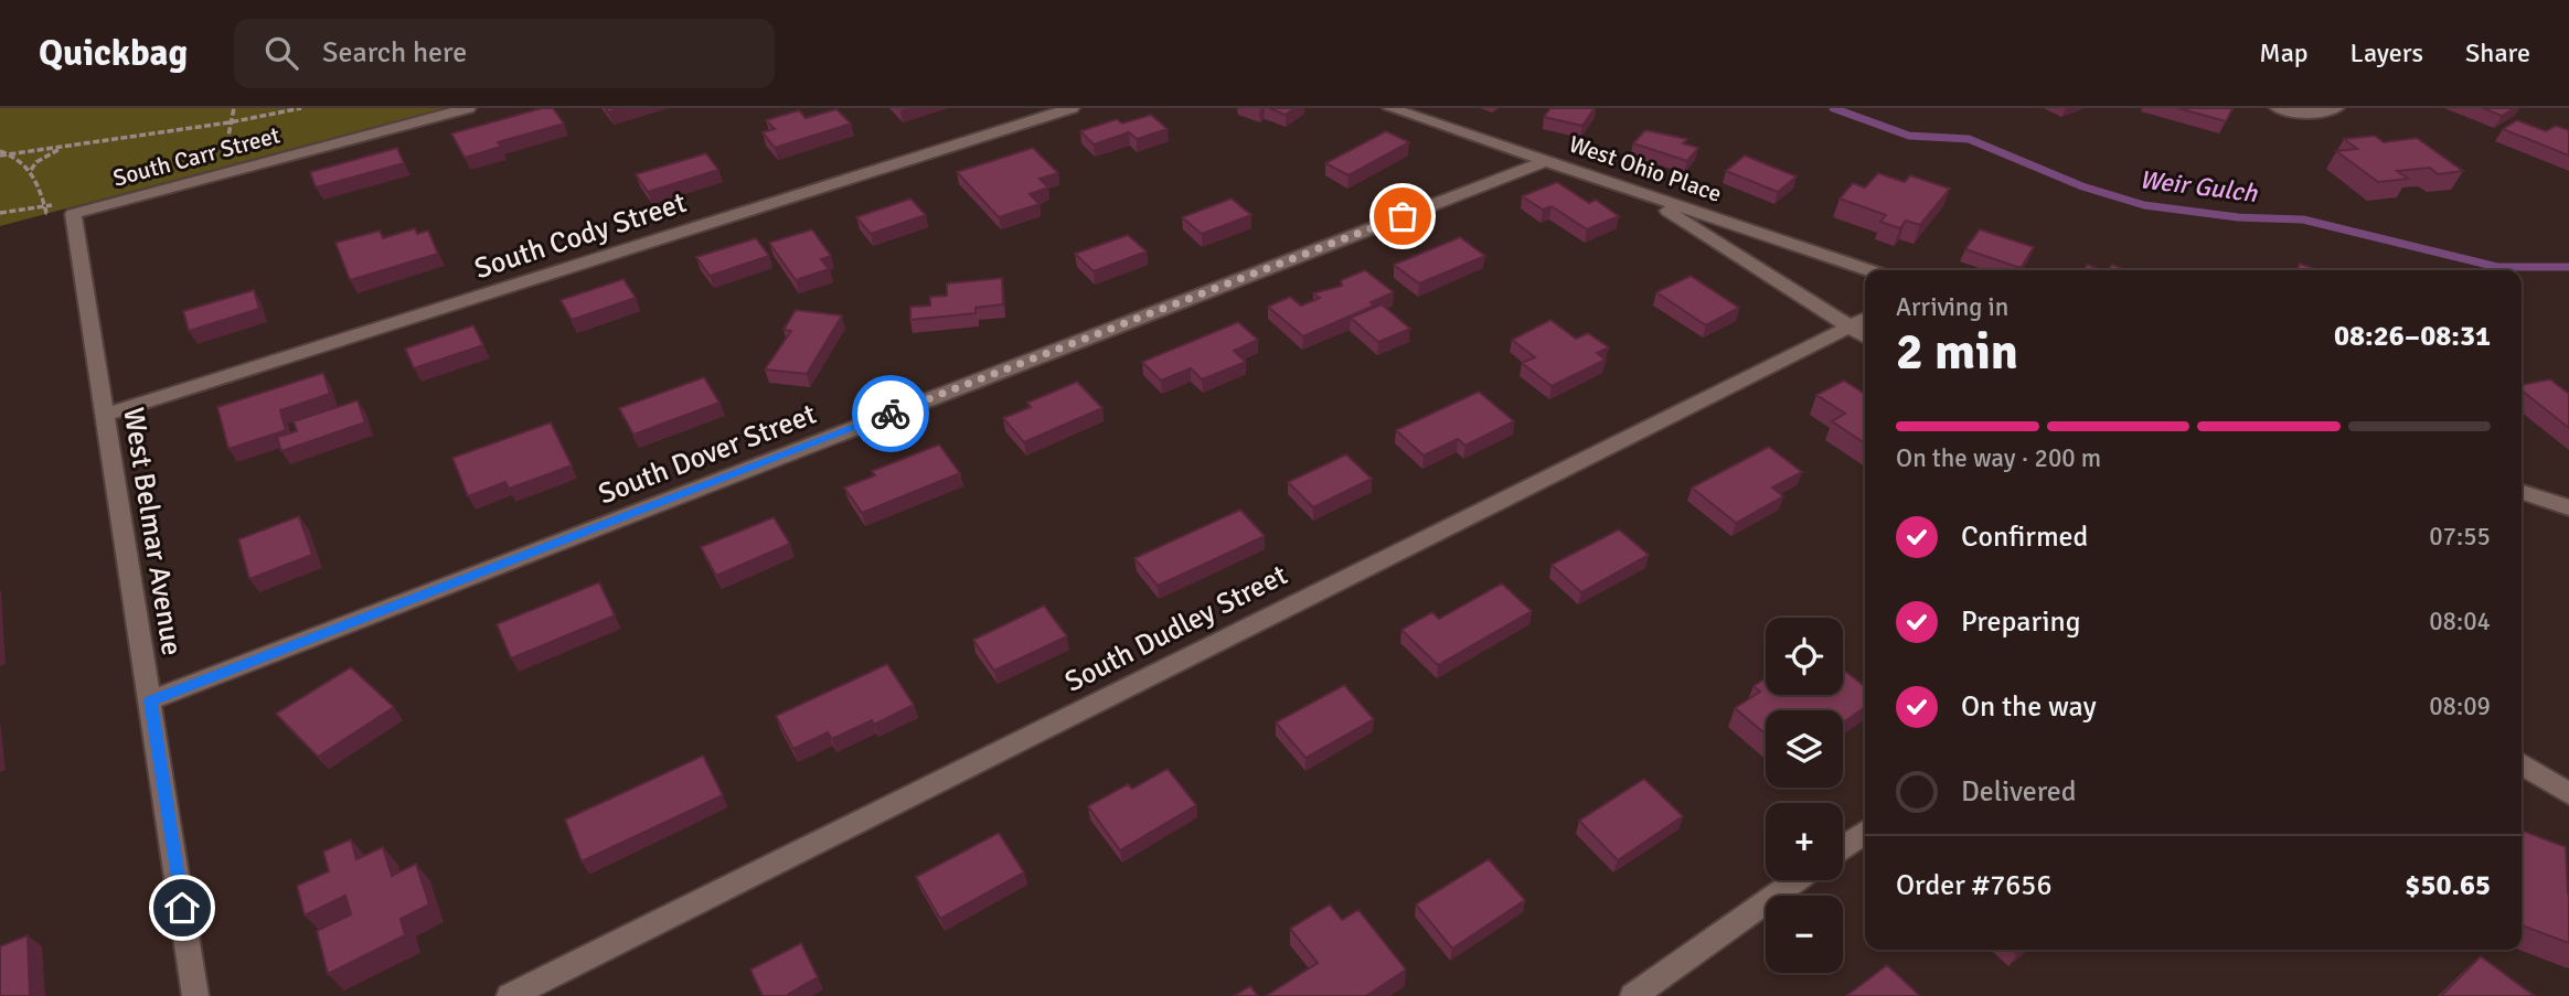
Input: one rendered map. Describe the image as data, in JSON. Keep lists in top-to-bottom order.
{
  "streets": {
    "street": [
      "South Carr Street",
      "West Ohio Place",
      "South Cody Street",
      "South Dover Street",
      "West Belmar Avenue",
      "South Dudley Street"
    ]
  },
  "crossings": [
    ["South Carr Street", "West Belmar Avenue"],
    ["West Ohio Place", "South Dover Street"],
    ["South Cody Street", "West Belmar Avenue"],
    ["South Dover Street", "West Belmar Avenue"]
  ],
  "water": ["Weir Gulch"],
  "page": {
    "header": "Quickbag",
    "search": "Search here",
    "nav": ["Map", "Layers", "Share"],
    "heading": ["2 min", "Arriving in", "08:26–08:31"],
    "panel": ["Order #7656", "$50.65"],
    "bar": "On the way · 200 m",
    "list": [
      ["Confirmed", "07:55"],
      ["Preparing", "08:04"],
      ["On the way", "08:09"],
      "Delivered"
    ],
    "map_buttons": ["+", "−"]
  }
}
